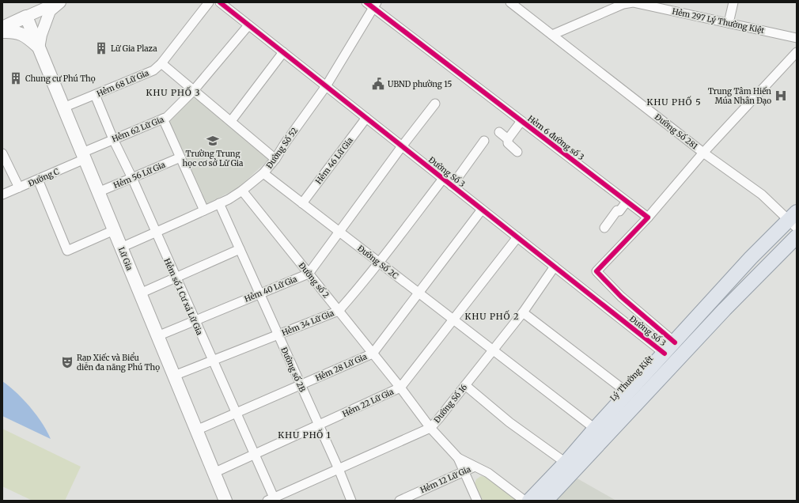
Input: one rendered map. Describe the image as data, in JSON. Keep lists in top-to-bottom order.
{
  "streets": {
    "main road": ["Lữ Gia", "Lý Thường Kiệt"],
    "street": [
      "Hẻm 297 Lý Thường Kiệt",
      "Hẻm 68 Lữ Gia",
      "Hẻm 62 Lữ Gia",
      "Đường Số 281",
      "Hẻm 6 đường số 3",
      "Đường Số 52",
      "Hẻm 46 Lữ Gia",
      "Đường Số 3",
      "Hẻm 56 Lữ Gia",
      "Đường C",
      "Đường Số 2C",
      "Đường số 2",
      "Hẻm 40 Lữ Gia",
      "Hẻm số 1 Cư xá Lữ Gia",
      "Hẻm 34 Lữ Gia",
      "Hẻm 28 Lữ Gia",
      "Đường số 2B",
      "Hẻm 22 Lữ Gia",
      "Đường Số 16",
      "Hẻm 12 Lữ Gia"
    ]
  },
  "crossings": [
    ["Hẻm 297 Lý Thường Kiệt", "Đường Số 281"],
    ["Hẻm 68 Lữ Gia", "Lữ Gia"],
    ["Hẻm 68 Lữ Gia", "Hẻm số 1 Cư xá Lữ Gia"],
    ["Hẻm 62 Lữ Gia", "Đường Số 3"],
    ["Hẻm 62 Lữ Gia", "Đường C"],
    ["Hẻm 62 Lữ Gia", "Lữ Gia"],
    ["Hẻm 62 Lữ Gia", "Hẻm số 1 Cư xá Lữ Gia"],
    ["Đường Số 281", "Lý Thường Kiệt"],
    ["Hẻm 6 đường số 3", "Đường Số 52"],
    ["Đường Số 52", "Đường Số 3"],
    ["Đường Số 52", "Lữ Gia"],
    ["Đường Số 52", "Đường Số 2C"],
    ["Đường Số 52", "Đường số 2"],
    ["Đường Số 52", "Hẻm số 1 Cư xá Lữ Gia"],
    ["Đường Số 52", "Đường số 2B"],
    ["Hẻm 46 Lữ Gia", "Đường Số 3"],
    ["Hẻm 46 Lữ Gia", "Đường Số 2C"],
    ["Đường Số 3", "Hẻm 34 Lữ Gia"],
    ["Đường Số 3", "Hẻm 28 Lữ Gia"],
    ["Đường Số 3", "Lý Thường Kiệt"],
    ["Đường Số 3", "Hẻm 22 Lữ Gia"],
    ["Đường Số 3", "Đường Số 16"],
    ["Hẻm 56 Lữ Gia", "Lữ Gia"],
    ["Hẻm 56 Lữ Gia", "Hẻm số 1 Cư xá Lữ Gia"],
    ["Đường C", "Lữ Gia"],
    ["Lữ Gia", "Hẻm 40 Lữ Gia"],
    ["Lữ Gia", "Hẻm 34 Lữ Gia"],
    ["Lữ Gia", "Hẻm 28 Lữ Gia"],
    ["Lữ Gia", "Hẻm 22 Lữ Gia"],
    ["Đường Số 2C", "Hẻm 34 Lữ Gia"],
    ["Đường Số 2C", "Hẻm 28 Lữ Gia"],
    ["Đường Số 2C", "Lý Thường Kiệt"],
    ["Đường Số 2C", "Hẻm 22 Lữ Gia"],
    ["Đường Số 2C", "Đường Số 16"],
    ["Đường số 2", "Hẻm 40 Lữ Gia"],
    ["Đường số 2", "Hẻm 34 Lữ Gia"],
    ["Đường số 2", "Hẻm 28 Lữ Gia"],
    ["Đường số 2", "Hẻm 22 Lữ Gia"],
    ["Đường số 2", "Đường Số 16"],
    ["Hẻm 40 Lữ Gia", "Hẻm số 1 Cư xá Lữ Gia"],
    ["Hẻm 40 Lữ Gia", "Đường số 2B"],
    ["Hẻm số 1 Cư xá Lữ Gia", "Hẻm 34 Lữ Gia"],
    ["Hẻm số 1 Cư xá Lữ Gia", "Hẻm 28 Lữ Gia"],
    ["Hẻm số 1 Cư xá Lữ Gia", "Hẻm 22 Lữ Gia"],
    ["Hẻm số 1 Cư xá Lữ Gia", "Đường Số 16"],
    ["Hẻm 34 Lữ Gia", "Đường số 2B"],
    ["Hẻm 28 Lữ Gia", "Đường số 2B"],
    ["Đường số 2B", "Hẻm 22 Lữ Gia"],
    ["Đường số 2B", "Đường Số 16"]
  ],
  "districts": [
    "KHU PHỐ 3",
    "KHU PHỐ 5",
    "KHU PHỐ 2",
    "KHU PHỐ 1"
  ],
  "places": {
    "building": ["Lữ Gia Plaza", "Chung cư Phú Thọ"],
    "public building": ["UBND phường 15"],
    "hospital": ["Trung Tâm Hiến Múa Nhân Đạo"],
    "school or university": ["Trường Trung học cơ sở Lữ Gia"],
    "theatre": ["Rạp Xiếc và Biểu diễn đa năng Phú Thọ"]
  }
}
